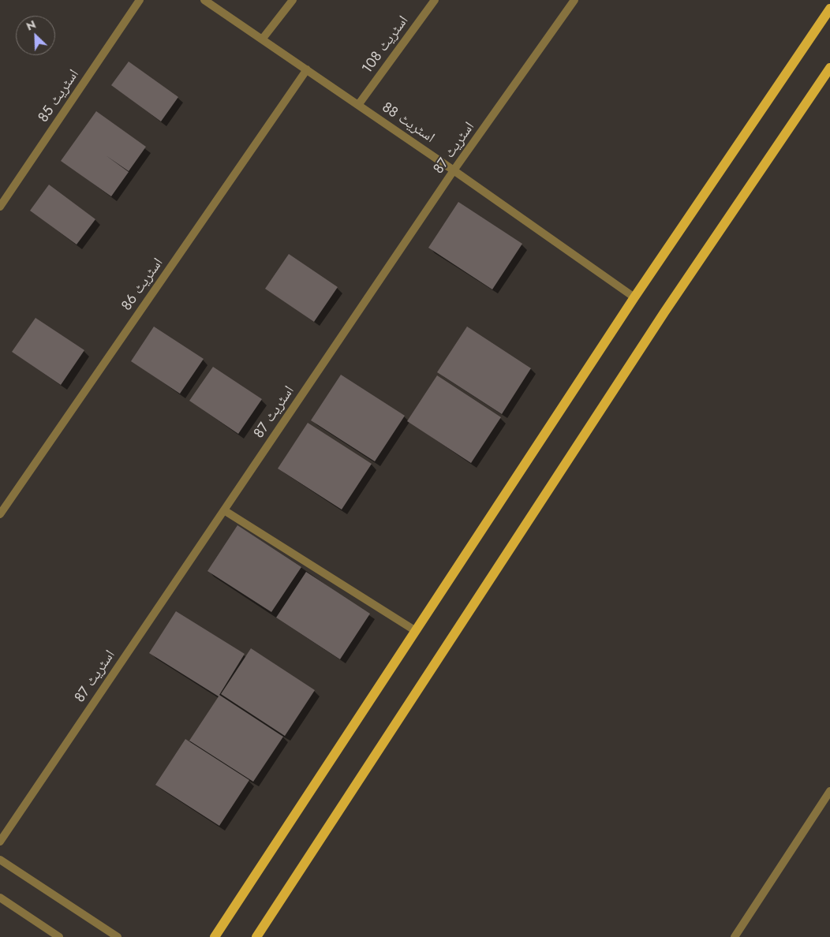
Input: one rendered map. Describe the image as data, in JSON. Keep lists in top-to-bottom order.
{
  "streets": {
    "street": [
      "اسٹریٹ 108",
      "اسٹریٹ 85",
      "اسٹریٹ 88",
      "اسٹریٹ 87",
      "اسٹریٹ 86"
    ]
  },
  "crossings": [
    ["اسٹریٹ 108", "اسٹریٹ 88"],
    ["اسٹریٹ 88", "اسٹریٹ 87"],
    ["اسٹریٹ 88", "اسٹریٹ 86"]
  ],
  "north": "top left"
}
